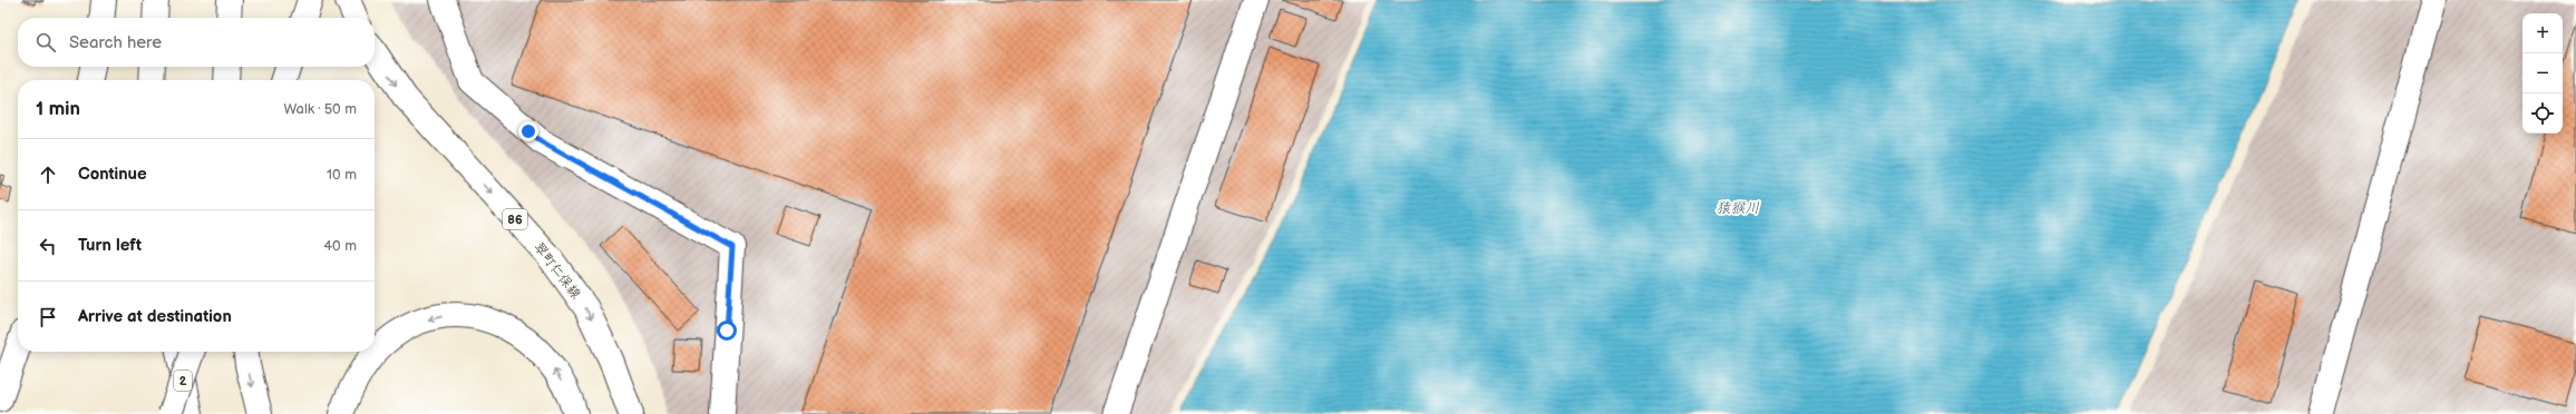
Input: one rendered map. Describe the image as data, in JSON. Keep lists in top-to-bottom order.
{
  "streets": {
    "main road": ["86", "翠町仁保線", "2"]
  },
  "one_way": ["翠町仁保線"],
  "water": ["猿猴川"],
  "page": {
    "map_buttons": ["+", "−"],
    "search": "Search here",
    "heading": ["1 min", "Walk · 50 m"],
    "list": [
      ["Continue", "10 m"],
      ["Turn left", "40 m"],
      "Arrive at destination"
    ]
  }
}
